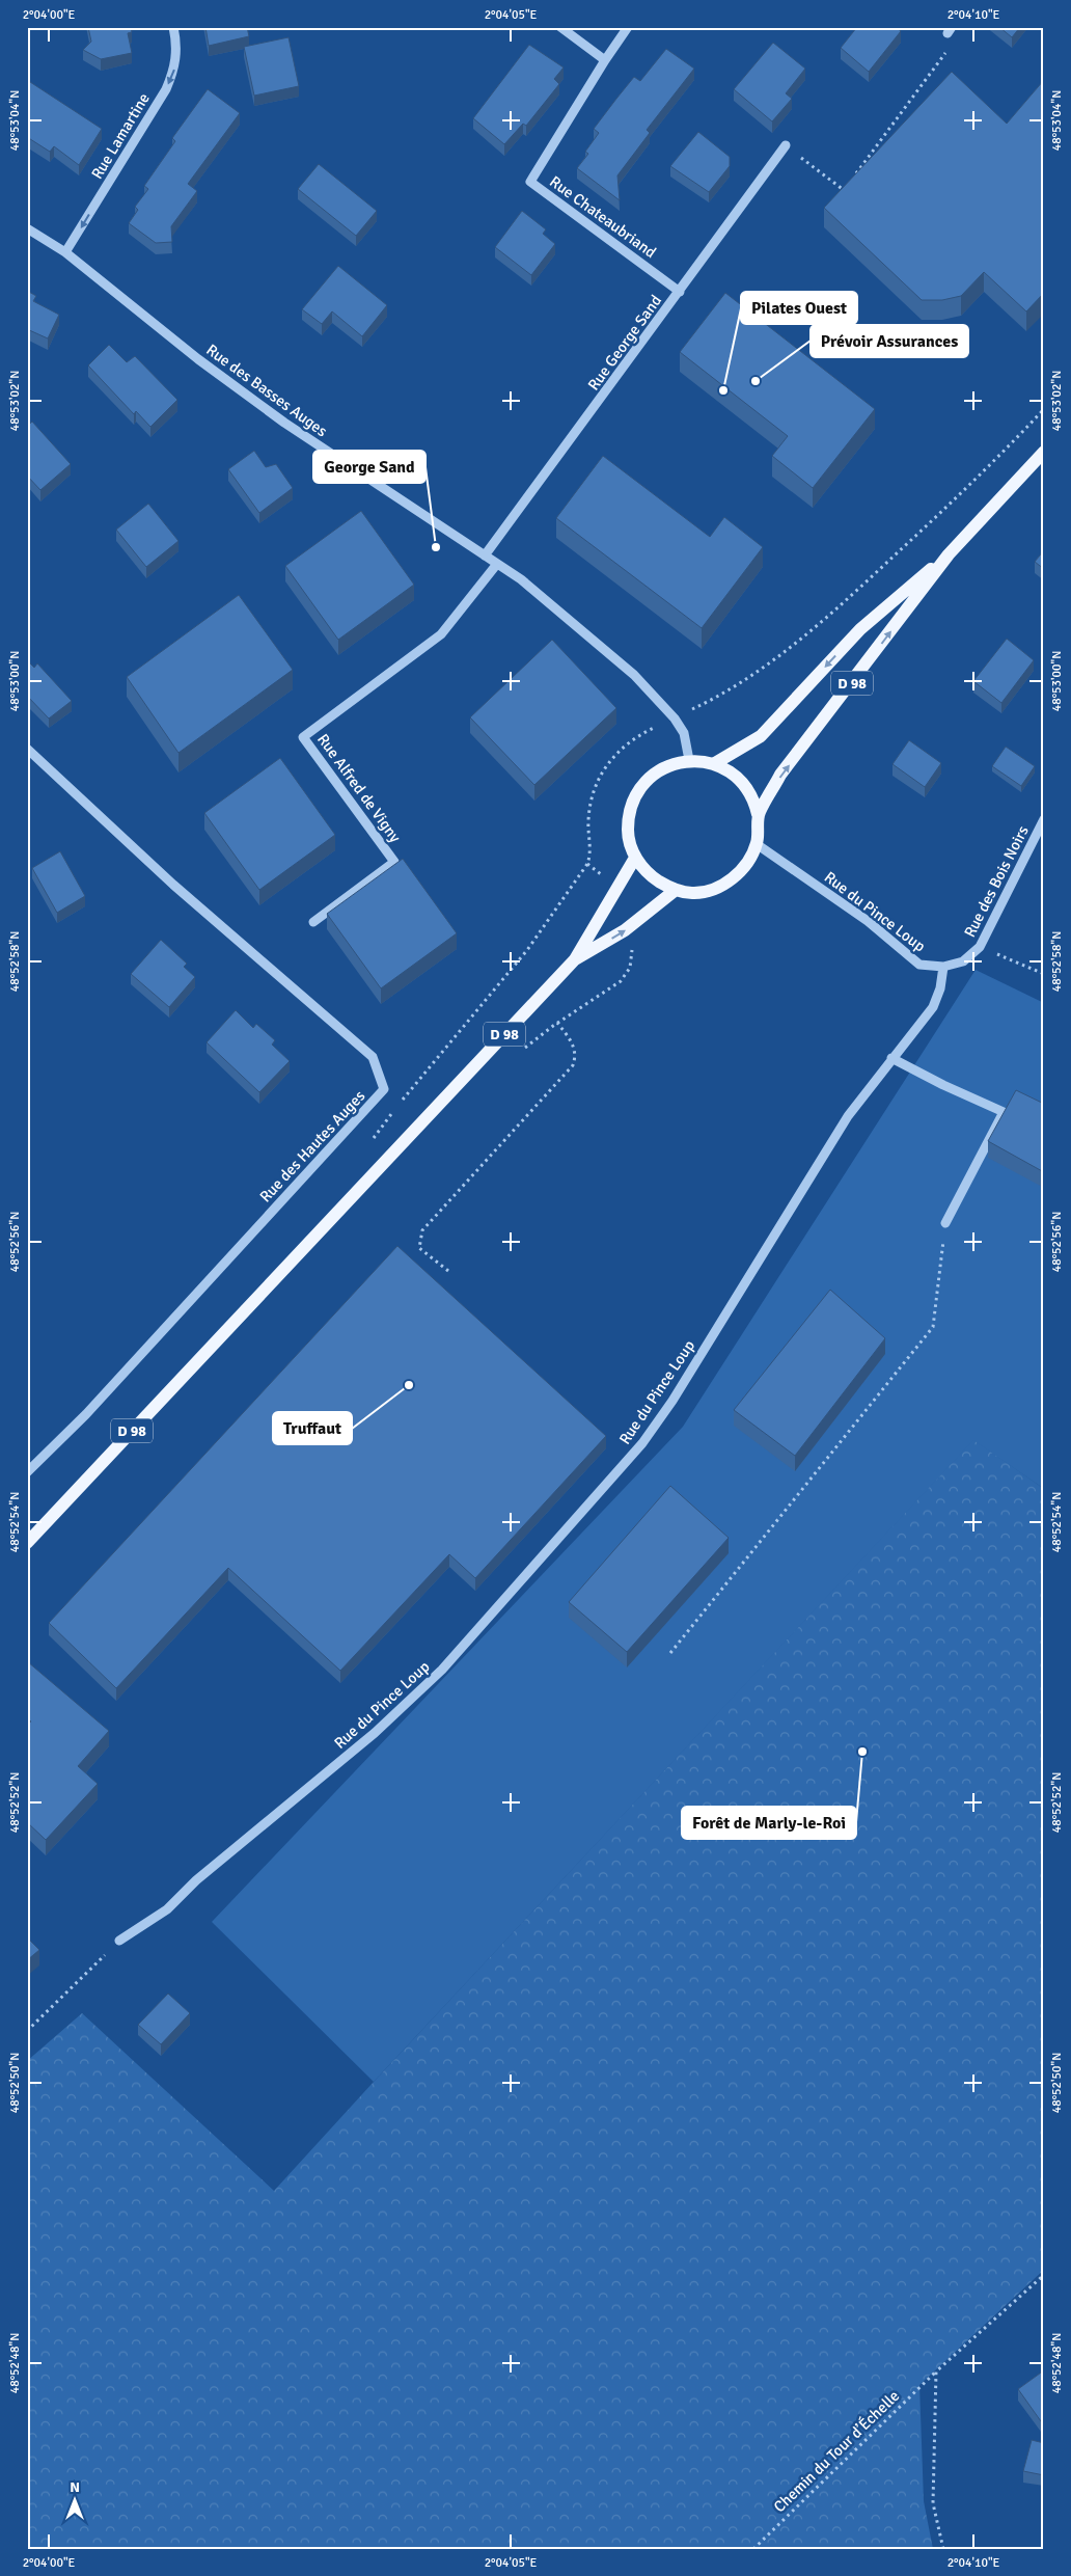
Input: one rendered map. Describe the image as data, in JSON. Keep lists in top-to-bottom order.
{
  "streets": {
    "main road": ["D 98"],
    "street": [
      "Rue Lamartine",
      "Rue Chateaubriand",
      "Rue George Sand",
      "Rue des Basses Auges",
      "Rue Alfred de Vigny",
      "Rue des Bois Noirs",
      "Rue du Pince Loup",
      "Rue des Hautes Auges"
    ],
    "path": ["Chemin du Tour d’Échelle"]
  },
  "crossings": [
    ["Rue Lamartine", "Rue des Basses Auges"],
    ["Rue Chateaubriand", "Rue George Sand"],
    ["Rue George Sand", "Rue des Basses Auges"],
    ["Rue des Basses Auges", "D 98"],
    ["Rue des Basses Auges", "Rue Alfred de Vigny"],
    ["Rue des Basses Auges", "Rue du Pince Loup"],
    ["D 98", "Rue du Pince Loup"],
    ["Rue des Bois Noirs", "Rue du Pince Loup"]
  ],
  "one_way": ["Rue Lamartine"],
  "places": [
    "Prévoir Assurances",
    "Pilates Ouest",
    "George Sand",
    "Truffaut",
    "Forêt de Marly-le-Roi"
  ],
  "north": "top",
  "coordinates": [
    "2°04'00\"E",
    "2°04'05\"E",
    "2°04'10\"E",
    "48°53'04\"N",
    "48°53'02\"N",
    "48°53'00\"N",
    "48°52'58\"N",
    "48°52'56\"N",
    "48°52'54\"N",
    "48°52'52\"N",
    "48°52'50\"N",
    "48°52'48\"N"
  ]
}
